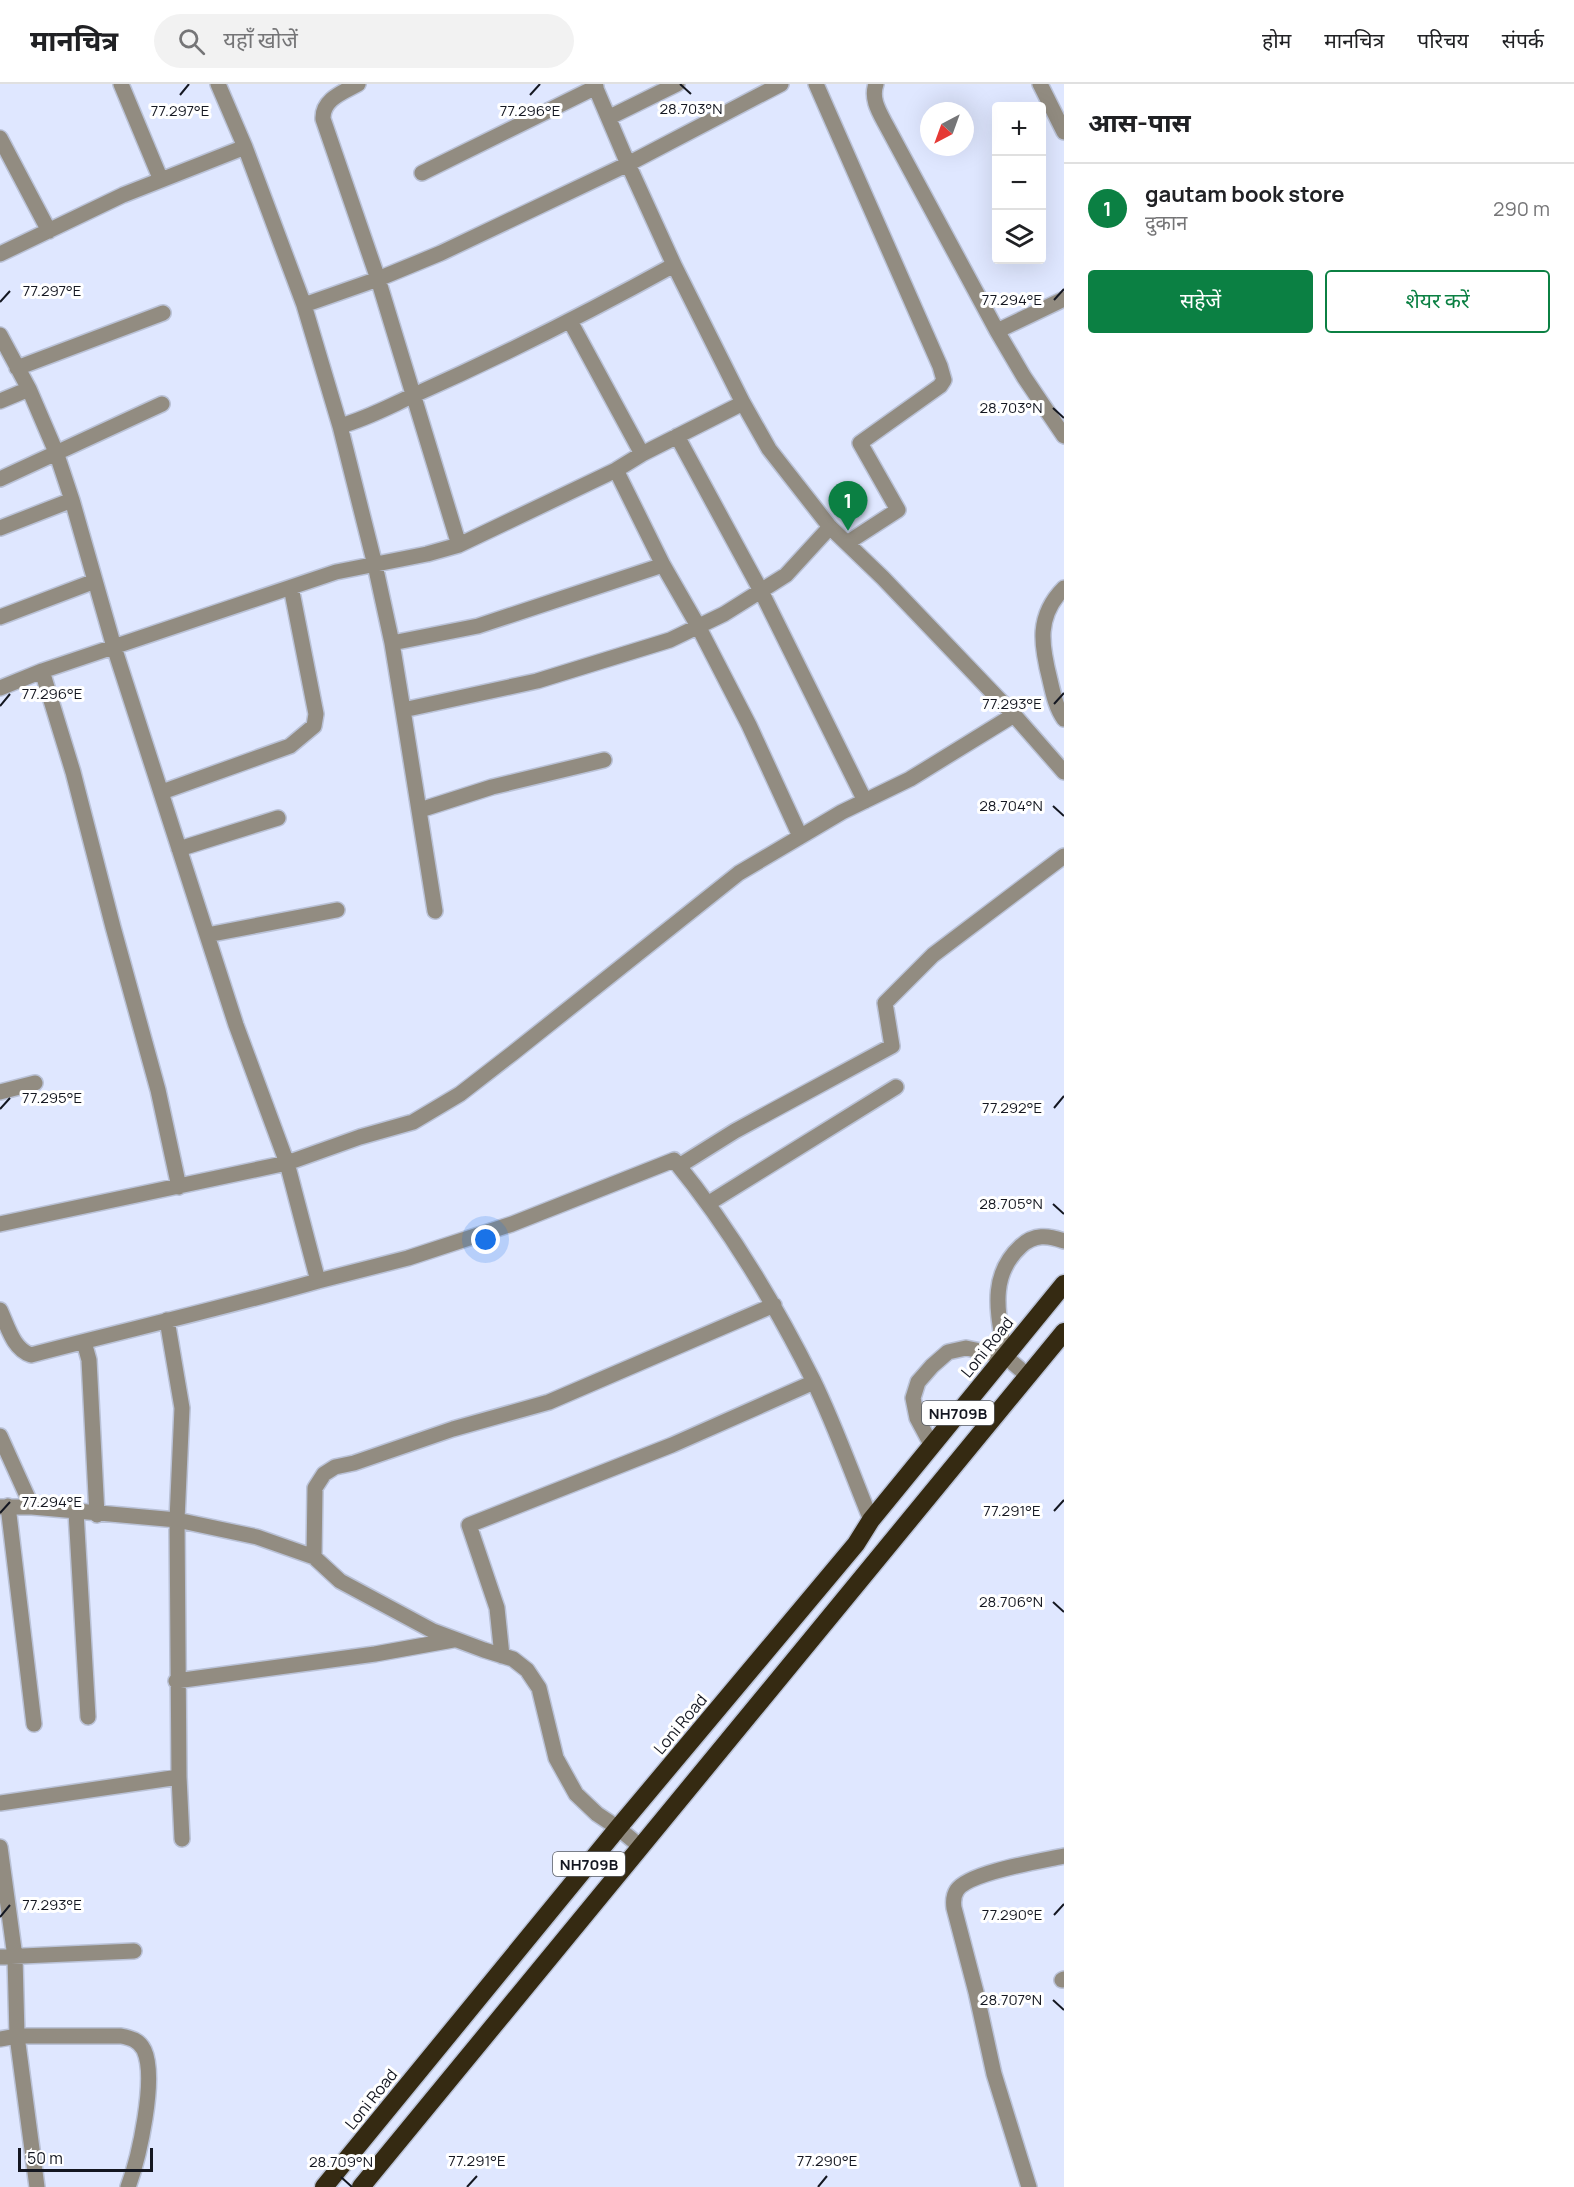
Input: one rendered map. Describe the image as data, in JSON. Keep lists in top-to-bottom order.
{
  "streets": {
    "highway": ["Loni Road", "NH709B"]
  },
  "scale_bar": "50 m",
  "north": "bottom left",
  "page": {
    "header": "मानचित्र",
    "search": "यहाँ खोजें",
    "nav": [
      "होम",
      "मानचित्र",
      "परिचय",
      "संपर्क"
    ],
    "heading": "आस-पास",
    "map_buttons": ["+", "−"],
    "list": [
      {
        "mark": "1",
        "name": "gautam book store",
        "note": "दुकान",
        "value": "290 m"
      }
    ],
    "buttons": ["सहेजें", "शेयर करें"],
    "pins": "1",
    "scale": "50 m"
  },
  "coordinates": [
    "28.703°N",
    "77.296°E",
    "77.297°E",
    "77.294°E",
    "77.293°E",
    "28.704°N",
    "77.295°E",
    "77.292°E",
    "28.705°N",
    "77.291°E",
    "28.706°N",
    "77.290°E",
    "28.707°N",
    "28.709°N"
  ]
}
